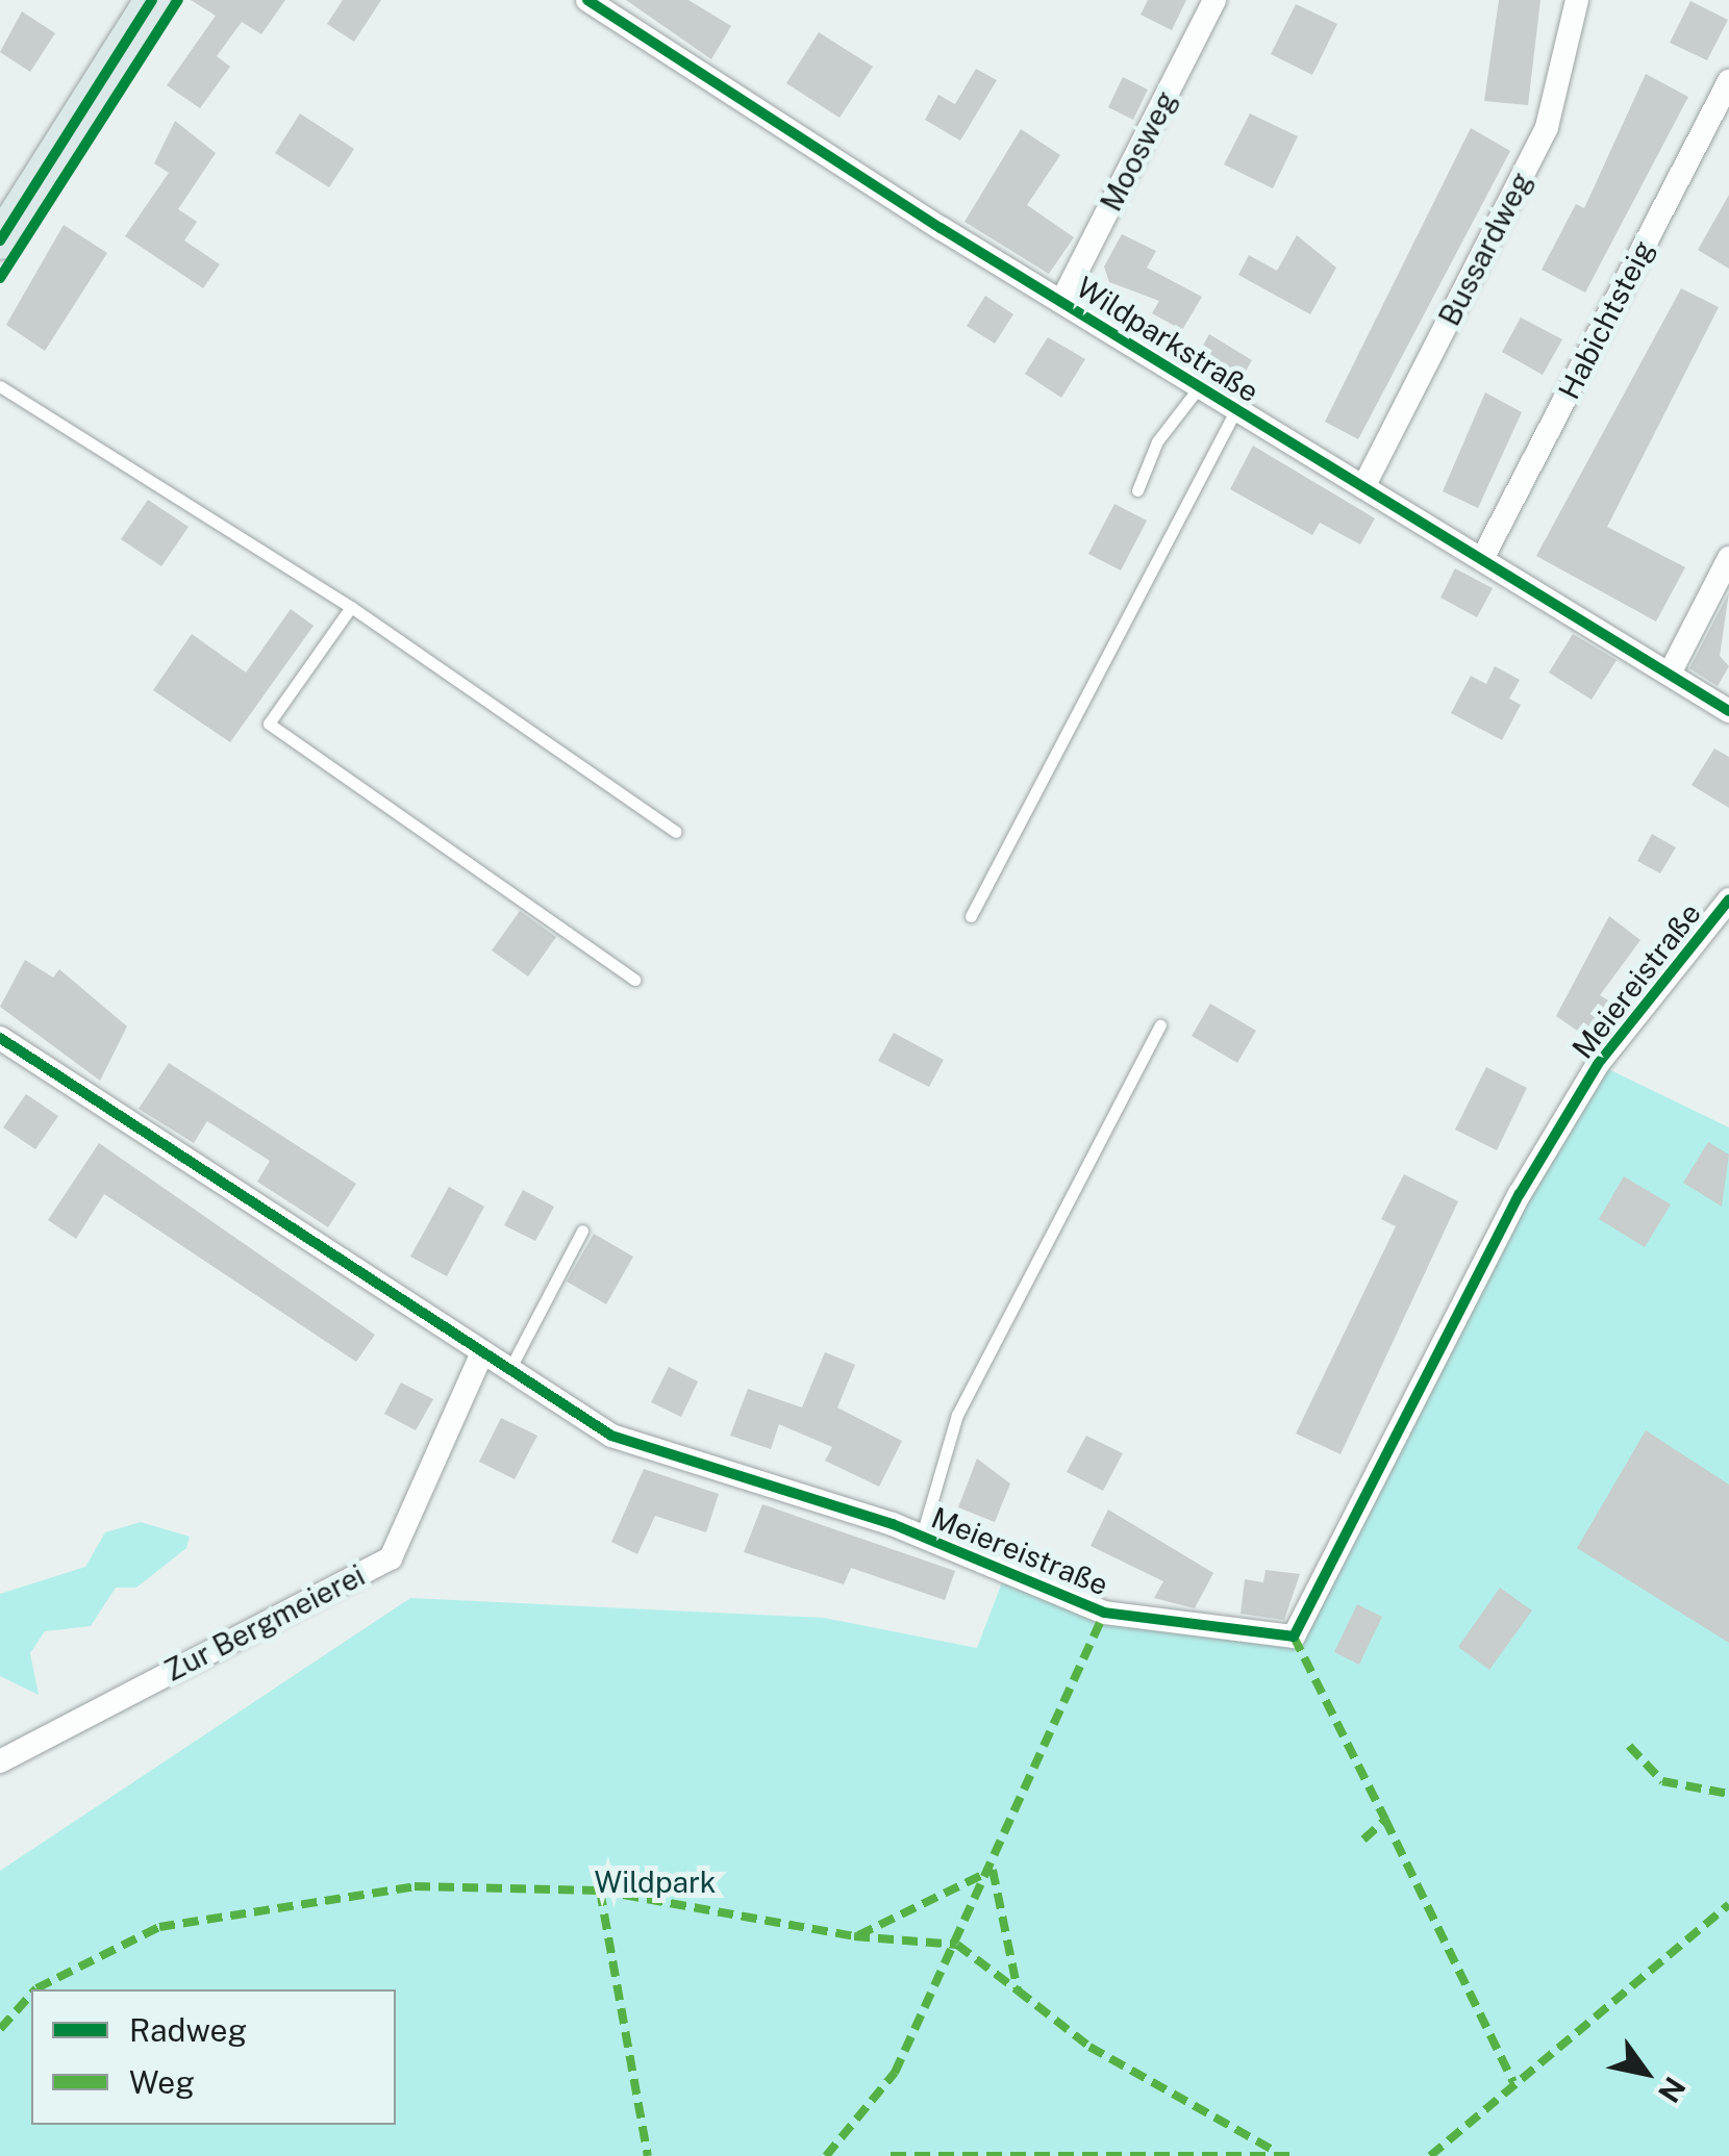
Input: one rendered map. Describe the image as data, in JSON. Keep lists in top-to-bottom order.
{
  "streets": {
    "street": [
      "Moosweg",
      "Bussardweg",
      "Habichtsteig",
      "Wildparkstraße",
      "Meiereistraße",
      "Zur Bergmeierei"
    ]
  },
  "crossings": [
    ["Moosweg", "Wildparkstraße"],
    ["Bussardweg", "Wildparkstraße"],
    ["Habichtsteig", "Wildparkstraße"],
    ["Meiereistraße", "Zur Bergmeierei"]
  ],
  "parks": ["Wildpark"],
  "legend": ["Radweg", "Weg"],
  "north": "bottom right"
}
